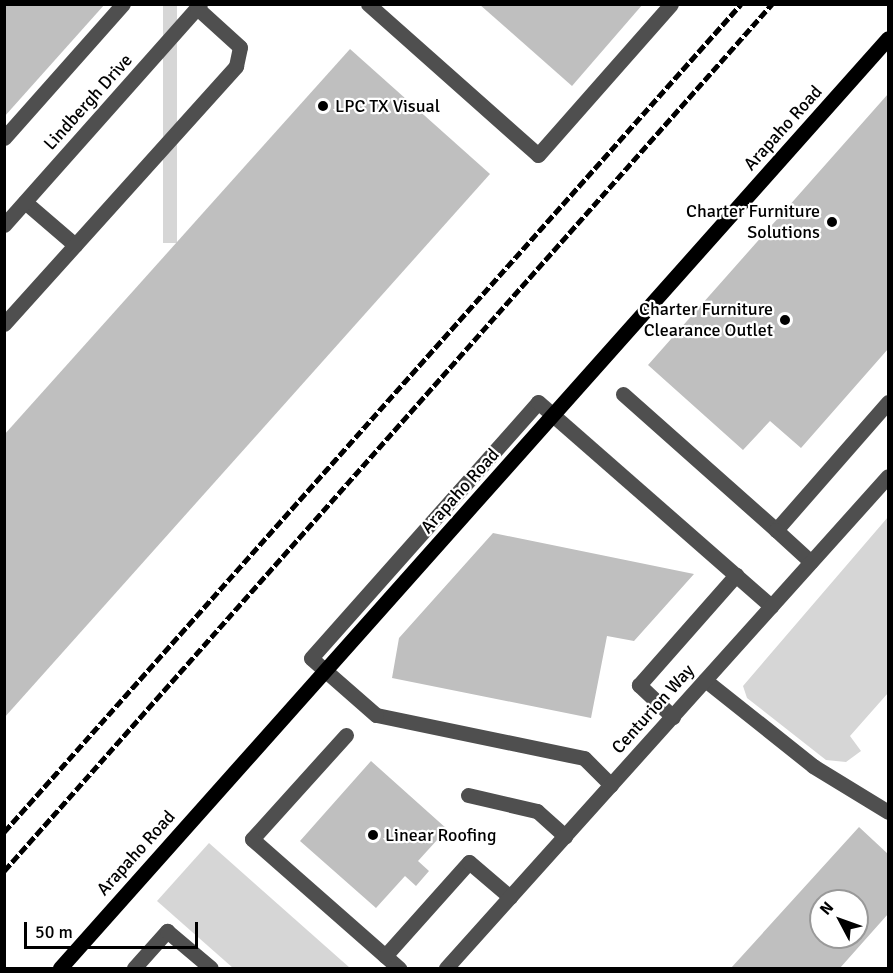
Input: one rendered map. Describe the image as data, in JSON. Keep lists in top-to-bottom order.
{
  "streets": {
    "main road": ["Arapaho Road"],
    "street": ["Lindbergh Drive", "Centurion Way"]
  },
  "places": [
    "LPC TX Visual",
    "Charter Furniture Solutions",
    "Charter Furniture Clearance Outlet",
    "Linear Roofing"
  ],
  "scale_bar": "50 m",
  "north": "top left"
}
